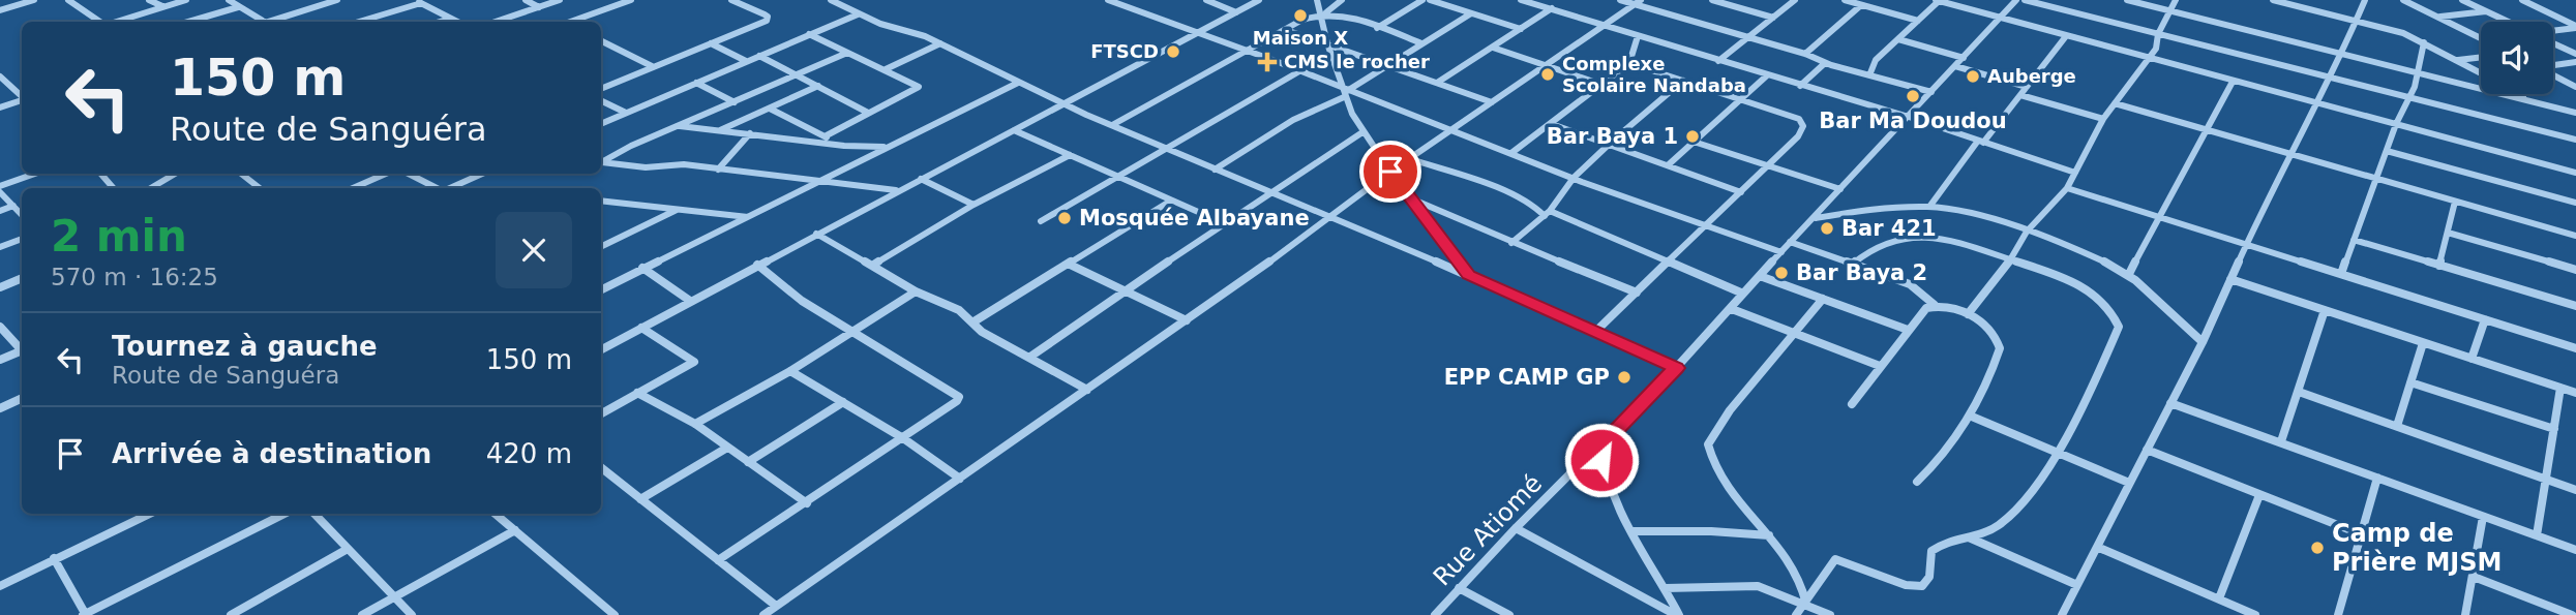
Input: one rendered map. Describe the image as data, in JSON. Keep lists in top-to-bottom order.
{
  "streets": {
    "street": ["Rue Atiomé"]
  },
  "places": {
    "other": [
      "Maison X",
      "FTSCD",
      "Complexe Scolaire Nandaba",
      "Auberge",
      "Bar Ma Doudou",
      "Bar Baya 1",
      "Mosquée Albayane",
      "Bar 421",
      "Bar Baya 2",
      "EPP CAMP GP",
      "Camp de Prière MJSM"
    ],
    "health": ["CMS le rocher"]
  },
  "page": {
    "turn": ["150 m", "Route de Sanguéra"],
    "heading": ["2 min", "570 m · 16:25"],
    "list": [
      {
        "name": "Tournez à gauche",
        "note": "Route de Sanguéra",
        "value": "150 m"
      },
      {
        "name": "Arrivée à destination",
        "value": "420 m"
      }
    ]
  }
}
